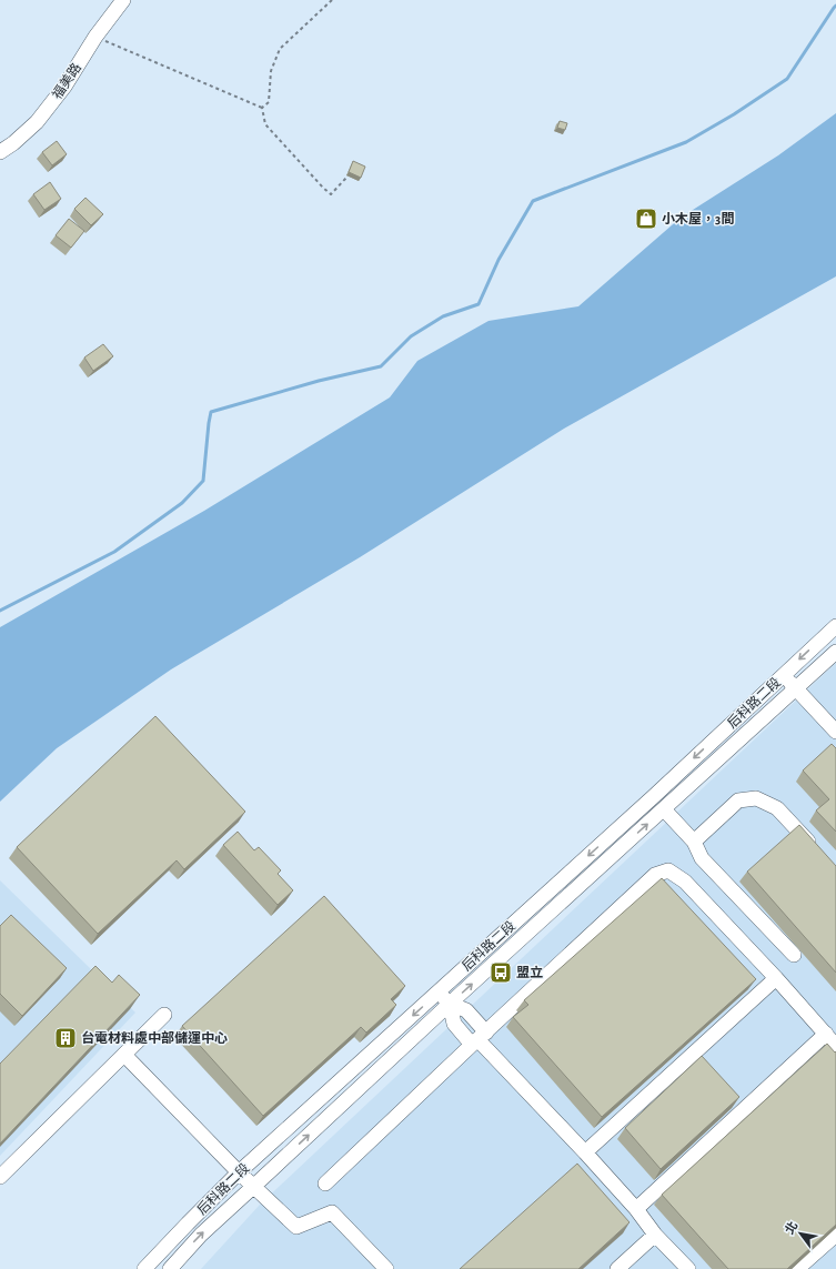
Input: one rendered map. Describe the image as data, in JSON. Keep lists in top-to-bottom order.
{
  "streets": {
    "street": ["福美路", "后科路二段"]
  },
  "places": {
    "shop": ["小木屋，3間"],
    "bus stop": ["盟立"],
    "building": ["台電材料處中部儲運中心"]
  },
  "north": "top left"
}
